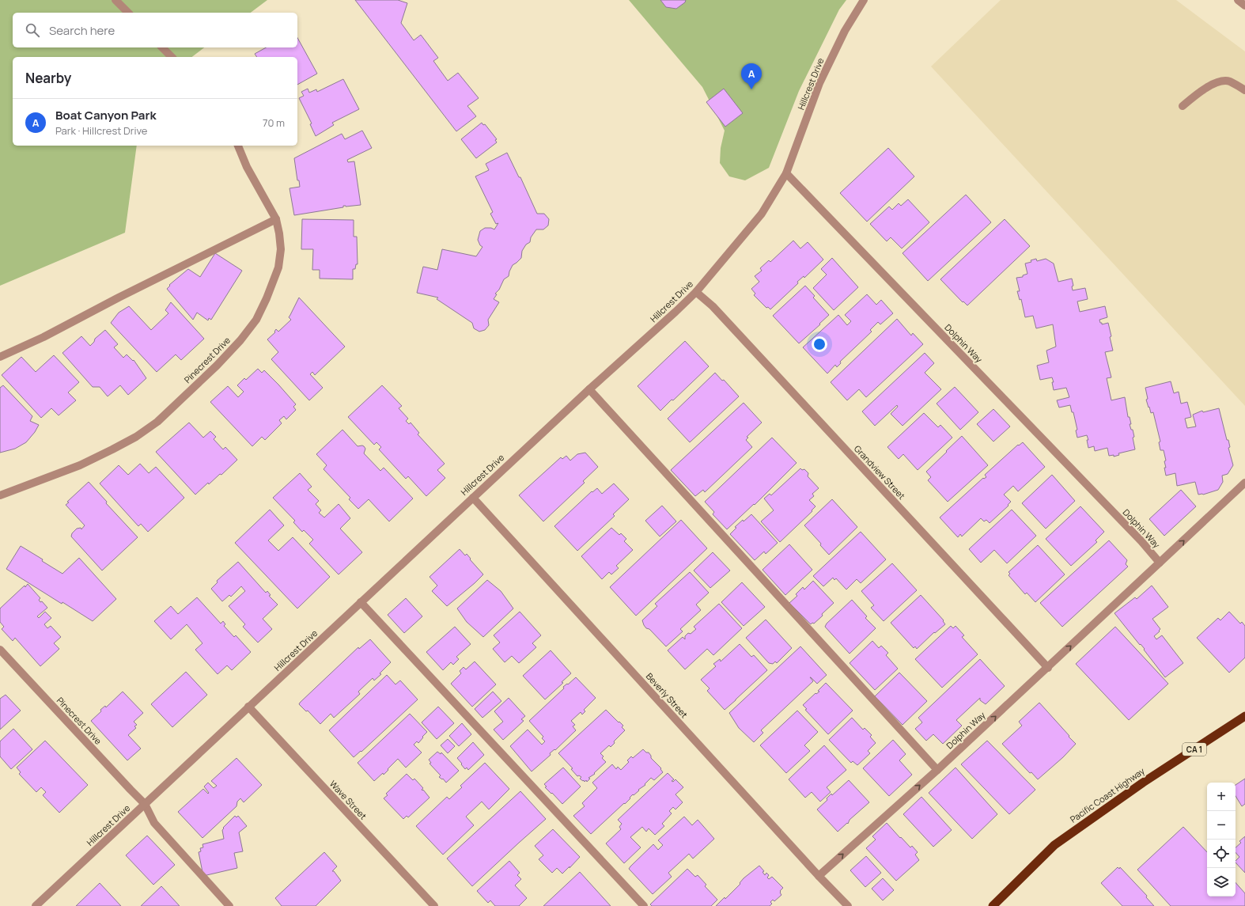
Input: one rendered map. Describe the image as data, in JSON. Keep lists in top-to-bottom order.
{
  "streets": {
    "highway": ["CA 1", "Pacific Coast Highway"],
    "street": [
      "Hillcrest Drive",
      "Dolphin Way",
      "Pinecrest Drive",
      "Grandview Street",
      "Beverly Street",
      "Wave Street"
    ]
  },
  "crossings": [
    ["Hillcrest Drive", "Dolphin Way"],
    ["Hillcrest Drive", "Pinecrest Drive"],
    ["Hillcrest Drive", "Grandview Street"],
    ["Hillcrest Drive", "Beverly Street"],
    ["Hillcrest Drive", "Wave Street"],
    ["Dolphin Way", "Grandview Street"],
    ["Dolphin Way", "Beverly Street"]
  ],
  "one_way": ["Dolphin Way"],
  "page": {
    "search": "Search here",
    "heading": "Nearby",
    "pins": "A",
    "list": [
      {
        "mark": "A",
        "name": "Boat Canyon Park",
        "note": "Park · Hillcrest Drive",
        "value": "70 m"
      }
    ],
    "map_buttons": ["+", "−"]
  }
}
